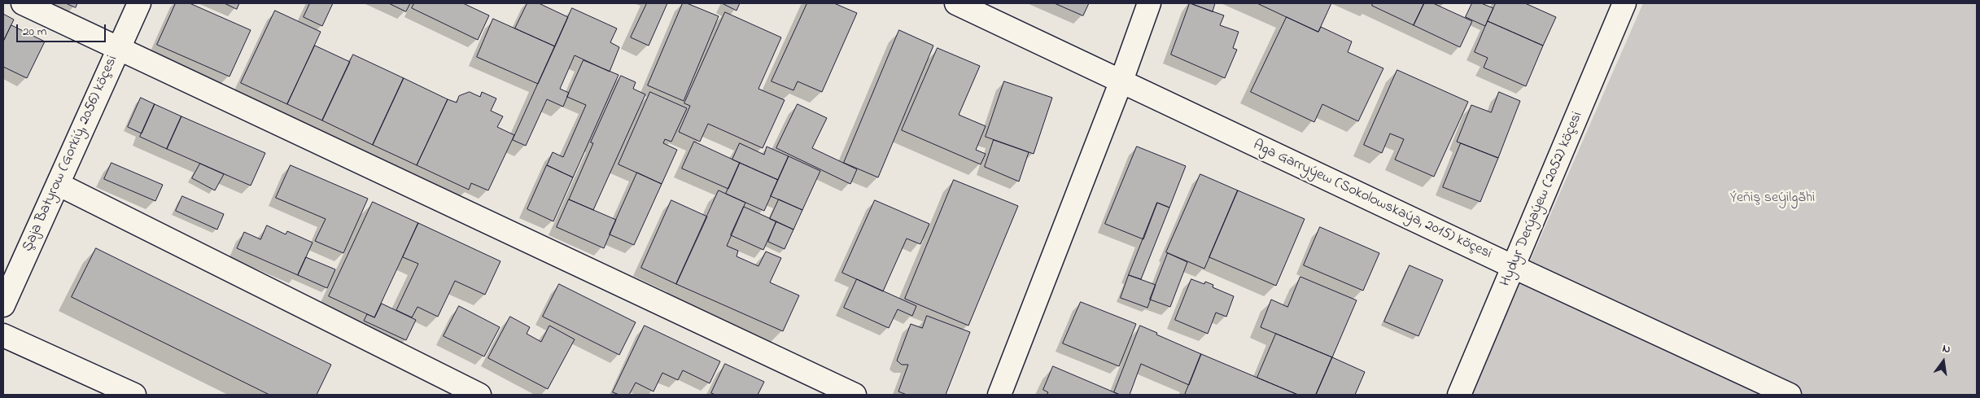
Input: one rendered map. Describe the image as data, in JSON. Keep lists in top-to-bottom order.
{
  "streets": {
    "street": ["Şaja Batyrow (Gorkiý, 2056) köçesi", "Hydyr Derýaýew (2052) köçesi", "Aga Garryýew (Sokolowskaýa, 2015) köçesi"]
  },
  "crossings": [
    ["Hydyr Derýaýew (2052) köçesi", "Aga Garryýew (Sokolowskaýa, 2015) köçesi"]
  ],
  "parks": ["Ýeňiş seýilgähi"],
  "scale_bar": "20 m",
  "north": "top"
}
